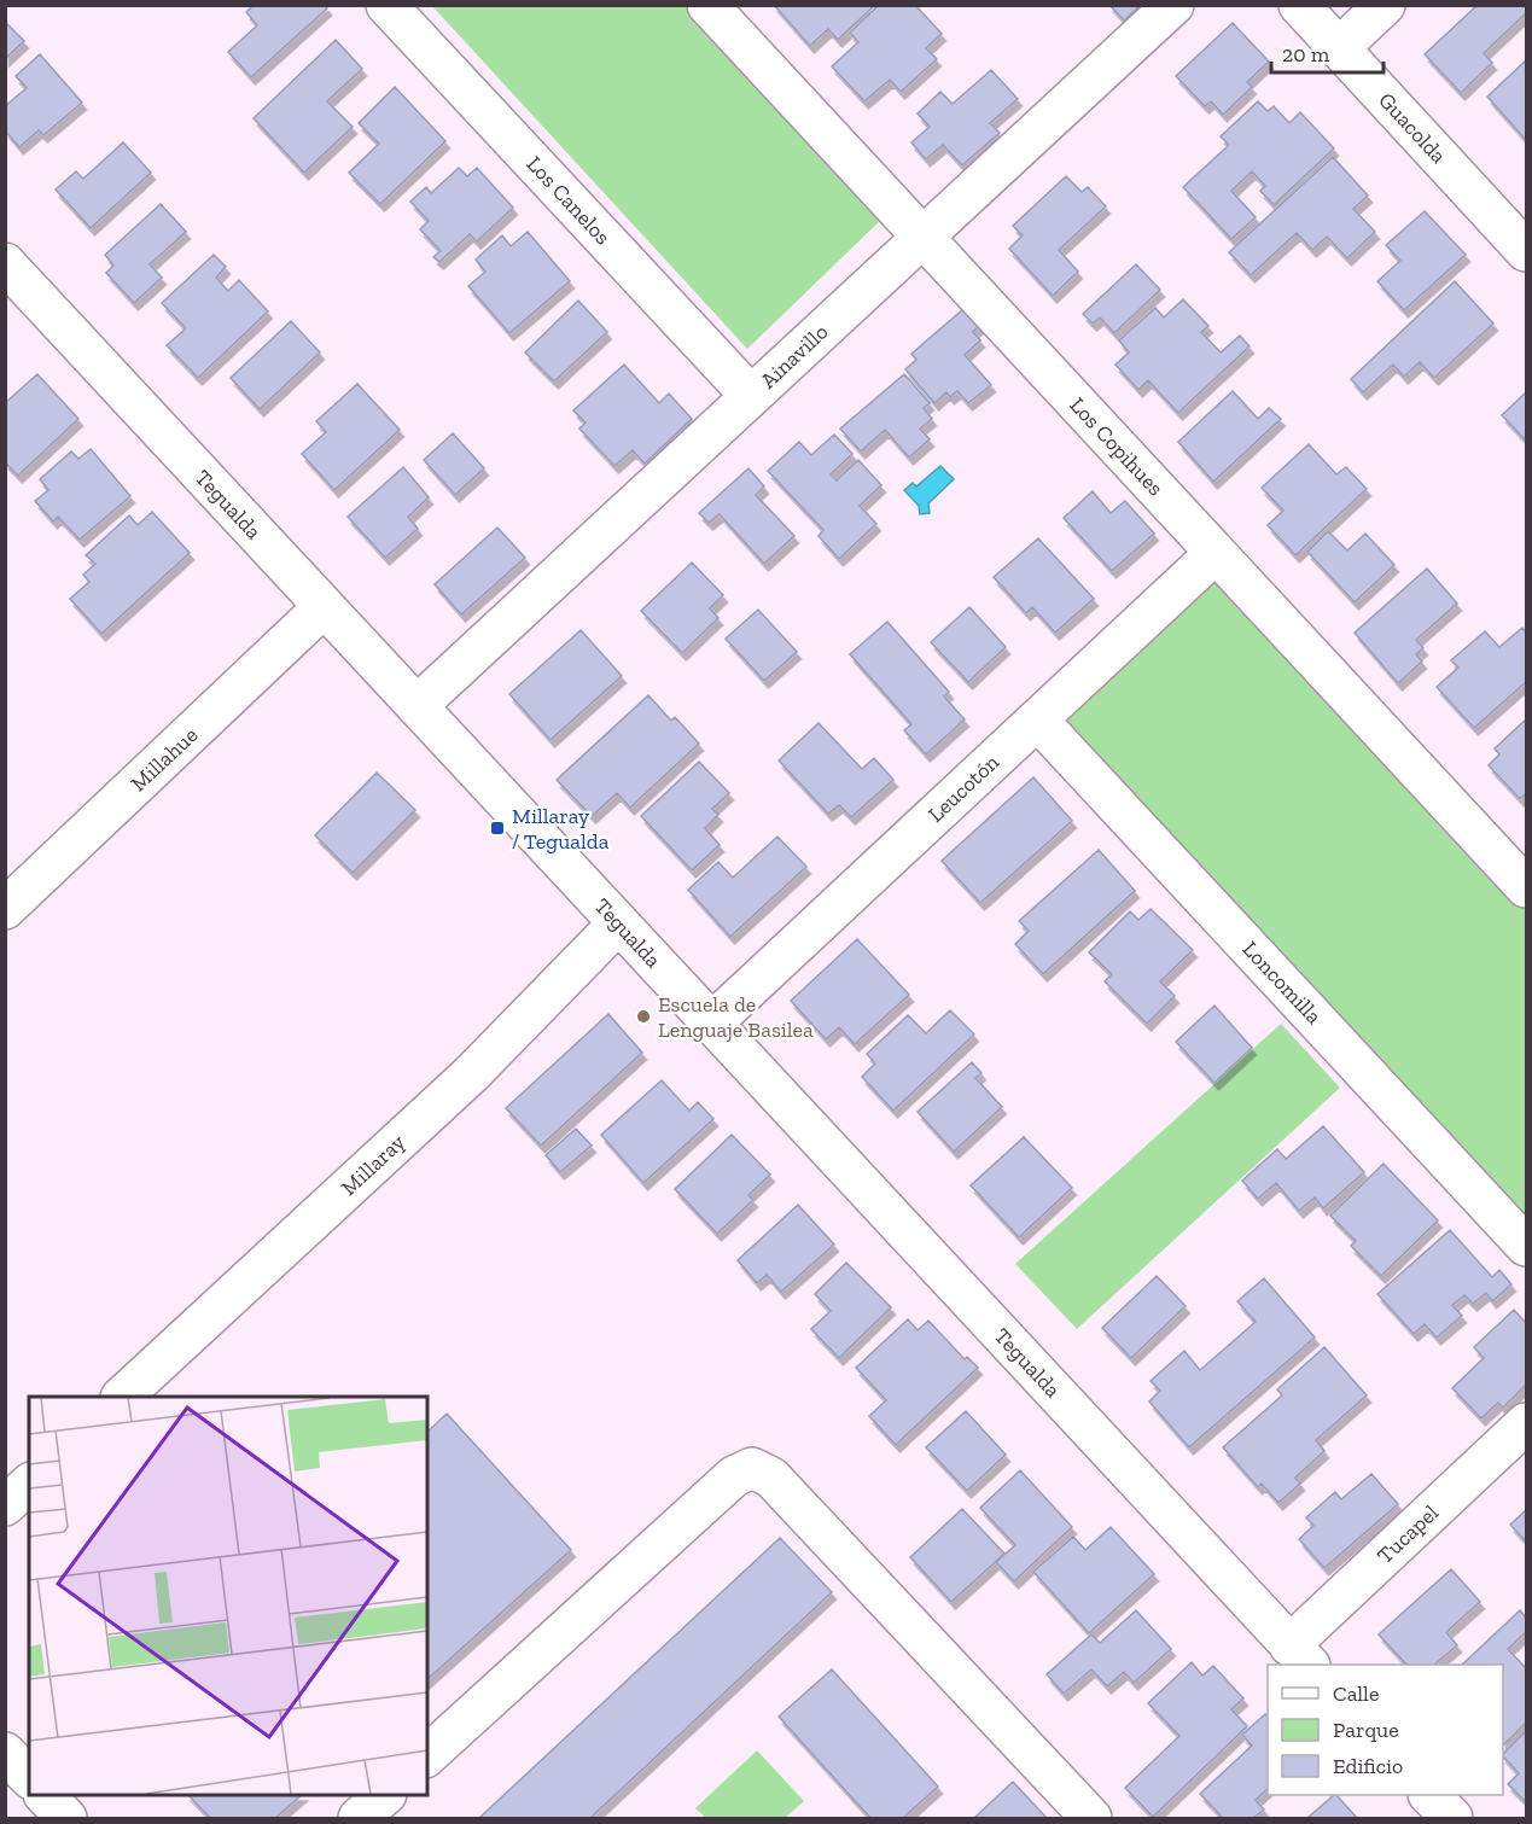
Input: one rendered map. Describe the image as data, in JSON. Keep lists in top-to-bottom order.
{
  "streets": {
    "street": [
      "Guacolda",
      "Los Canelos",
      "Ainavillo",
      "Los Copihues",
      "Tegualda",
      "Millahue",
      "Leucotón",
      "Loncomilla",
      "Millaray",
      "Tucapel"
    ]
  },
  "crossings": [
    ["Los Canelos", "Ainavillo"],
    ["Ainavillo", "Los Copihues"],
    ["Ainavillo", "Tegualda"],
    ["Los Copihues", "Leucotón"],
    ["Tegualda", "Millahue"],
    ["Tegualda", "Leucotón"],
    ["Tegualda", "Millaray"],
    ["Tegualda", "Tucapel"],
    ["Leucotón", "Loncomilla"]
  ],
  "places": {
    "transit": ["Millaray / Tegualda"],
    "other": ["Escuela de Lenguaje Basilea"]
  },
  "legend": ["Calle", "Parque", "Edificio"],
  "scale_bar": "20 m"
}
